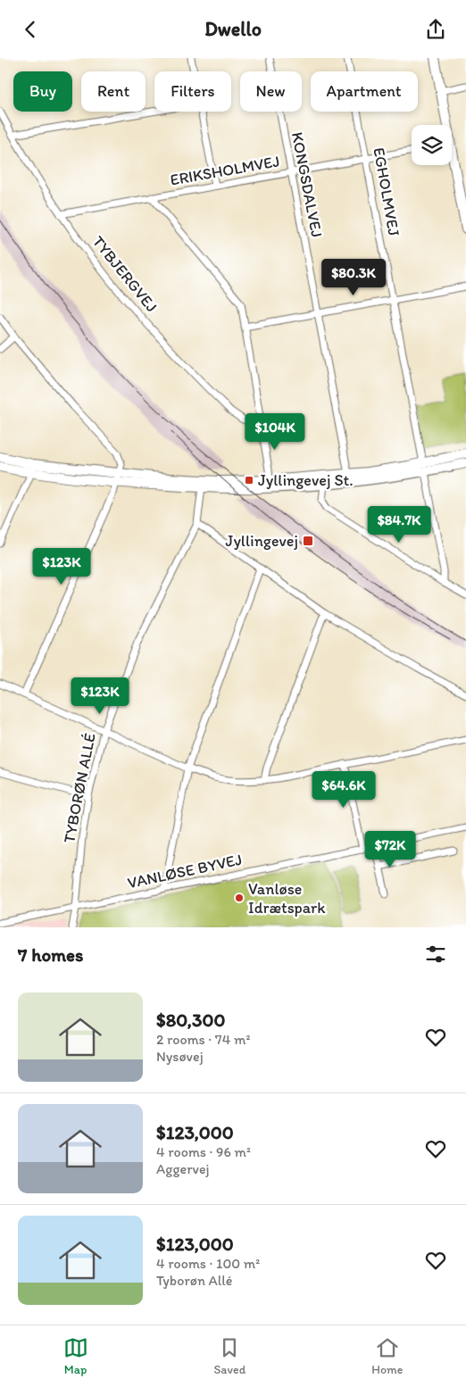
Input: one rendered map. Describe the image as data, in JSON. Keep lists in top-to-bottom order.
{
  "streets": {
    "street": [
      "ERIKSHOLMVEJ",
      "KONGSDALVEJ",
      "EGHOLMVEJ",
      "TYBJERGVEJ",
      "TYBORØN ALLÉ",
      "VANLØSE BYVEJ"
    ]
  },
  "crossings": [
    ["ERIKSHOLMVEJ", "KONGSDALVEJ"],
    ["ERIKSHOLMVEJ", "EGHOLMVEJ"],
    ["ERIKSHOLMVEJ", "TYBJERGVEJ"],
    ["TYBORØN ALLÉ", "VANLØSE BYVEJ"]
  ],
  "places": {
    "transit": ["Jyllingevej St.", "Jyllingevej"],
    "other": ["Vanløse Idrætspark"]
  },
  "page": {
    "header": "Dwello",
    "chip": [
      "Buy",
      "Rent",
      "Filters",
      "New",
      "Apartment"
    ],
    "price": [
      "$80.3K",
      "$104K",
      "$84.7K",
      "$123K",
      "$123K",
      "$64.6K",
      "$72K"
    ],
    "heading": "7 homes",
    "list": [
      {
        "name": "$80,300",
        "note": "2 rooms · 74 m² · Nysøvej"
      },
      {
        "name": "$123,000",
        "note": "4 rooms · 96 m² · Aggervej"
      },
      {
        "name": "$123,000",
        "note": "4 rooms · 100 m² · Tyborøn Allé"
      }
    ],
    "tabs": ["Map", "Saved", "Home"]
  }
}
